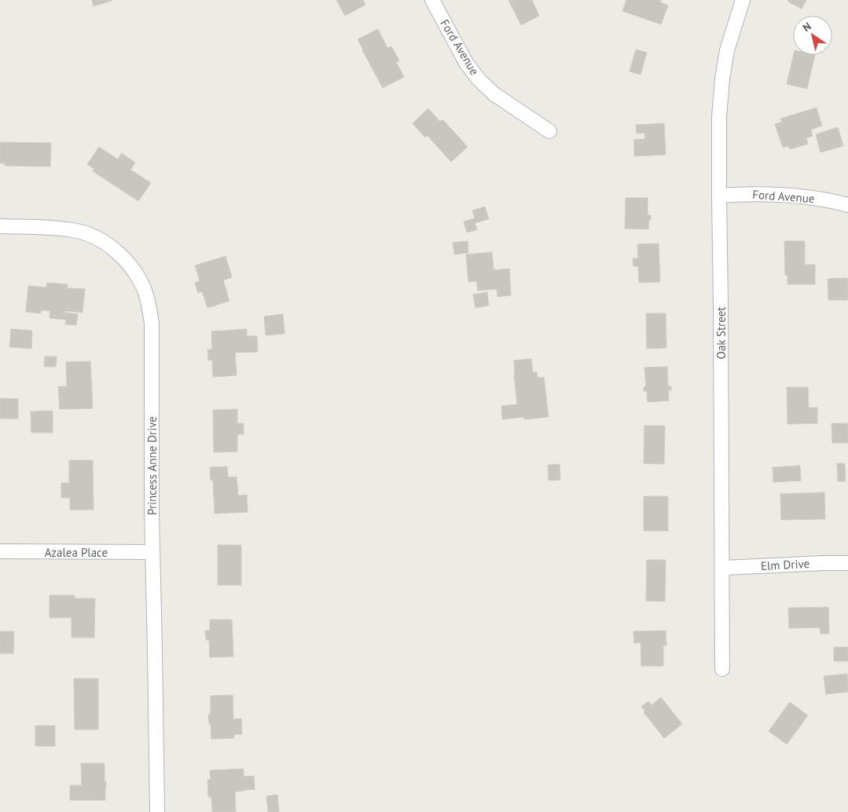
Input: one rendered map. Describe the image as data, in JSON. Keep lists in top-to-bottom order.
{
  "streets": {
    "street": [
      "Ford Avenue",
      "Oak Street",
      "Princess Anne Drive",
      "Azalea Place",
      "Elm Drive"
    ]
  },
  "crossings": [
    ["Ford Avenue", "Oak Street"],
    ["Oak Street", "Elm Drive"],
    ["Princess Anne Drive", "Azalea Place"]
  ],
  "north": "top left"
}
